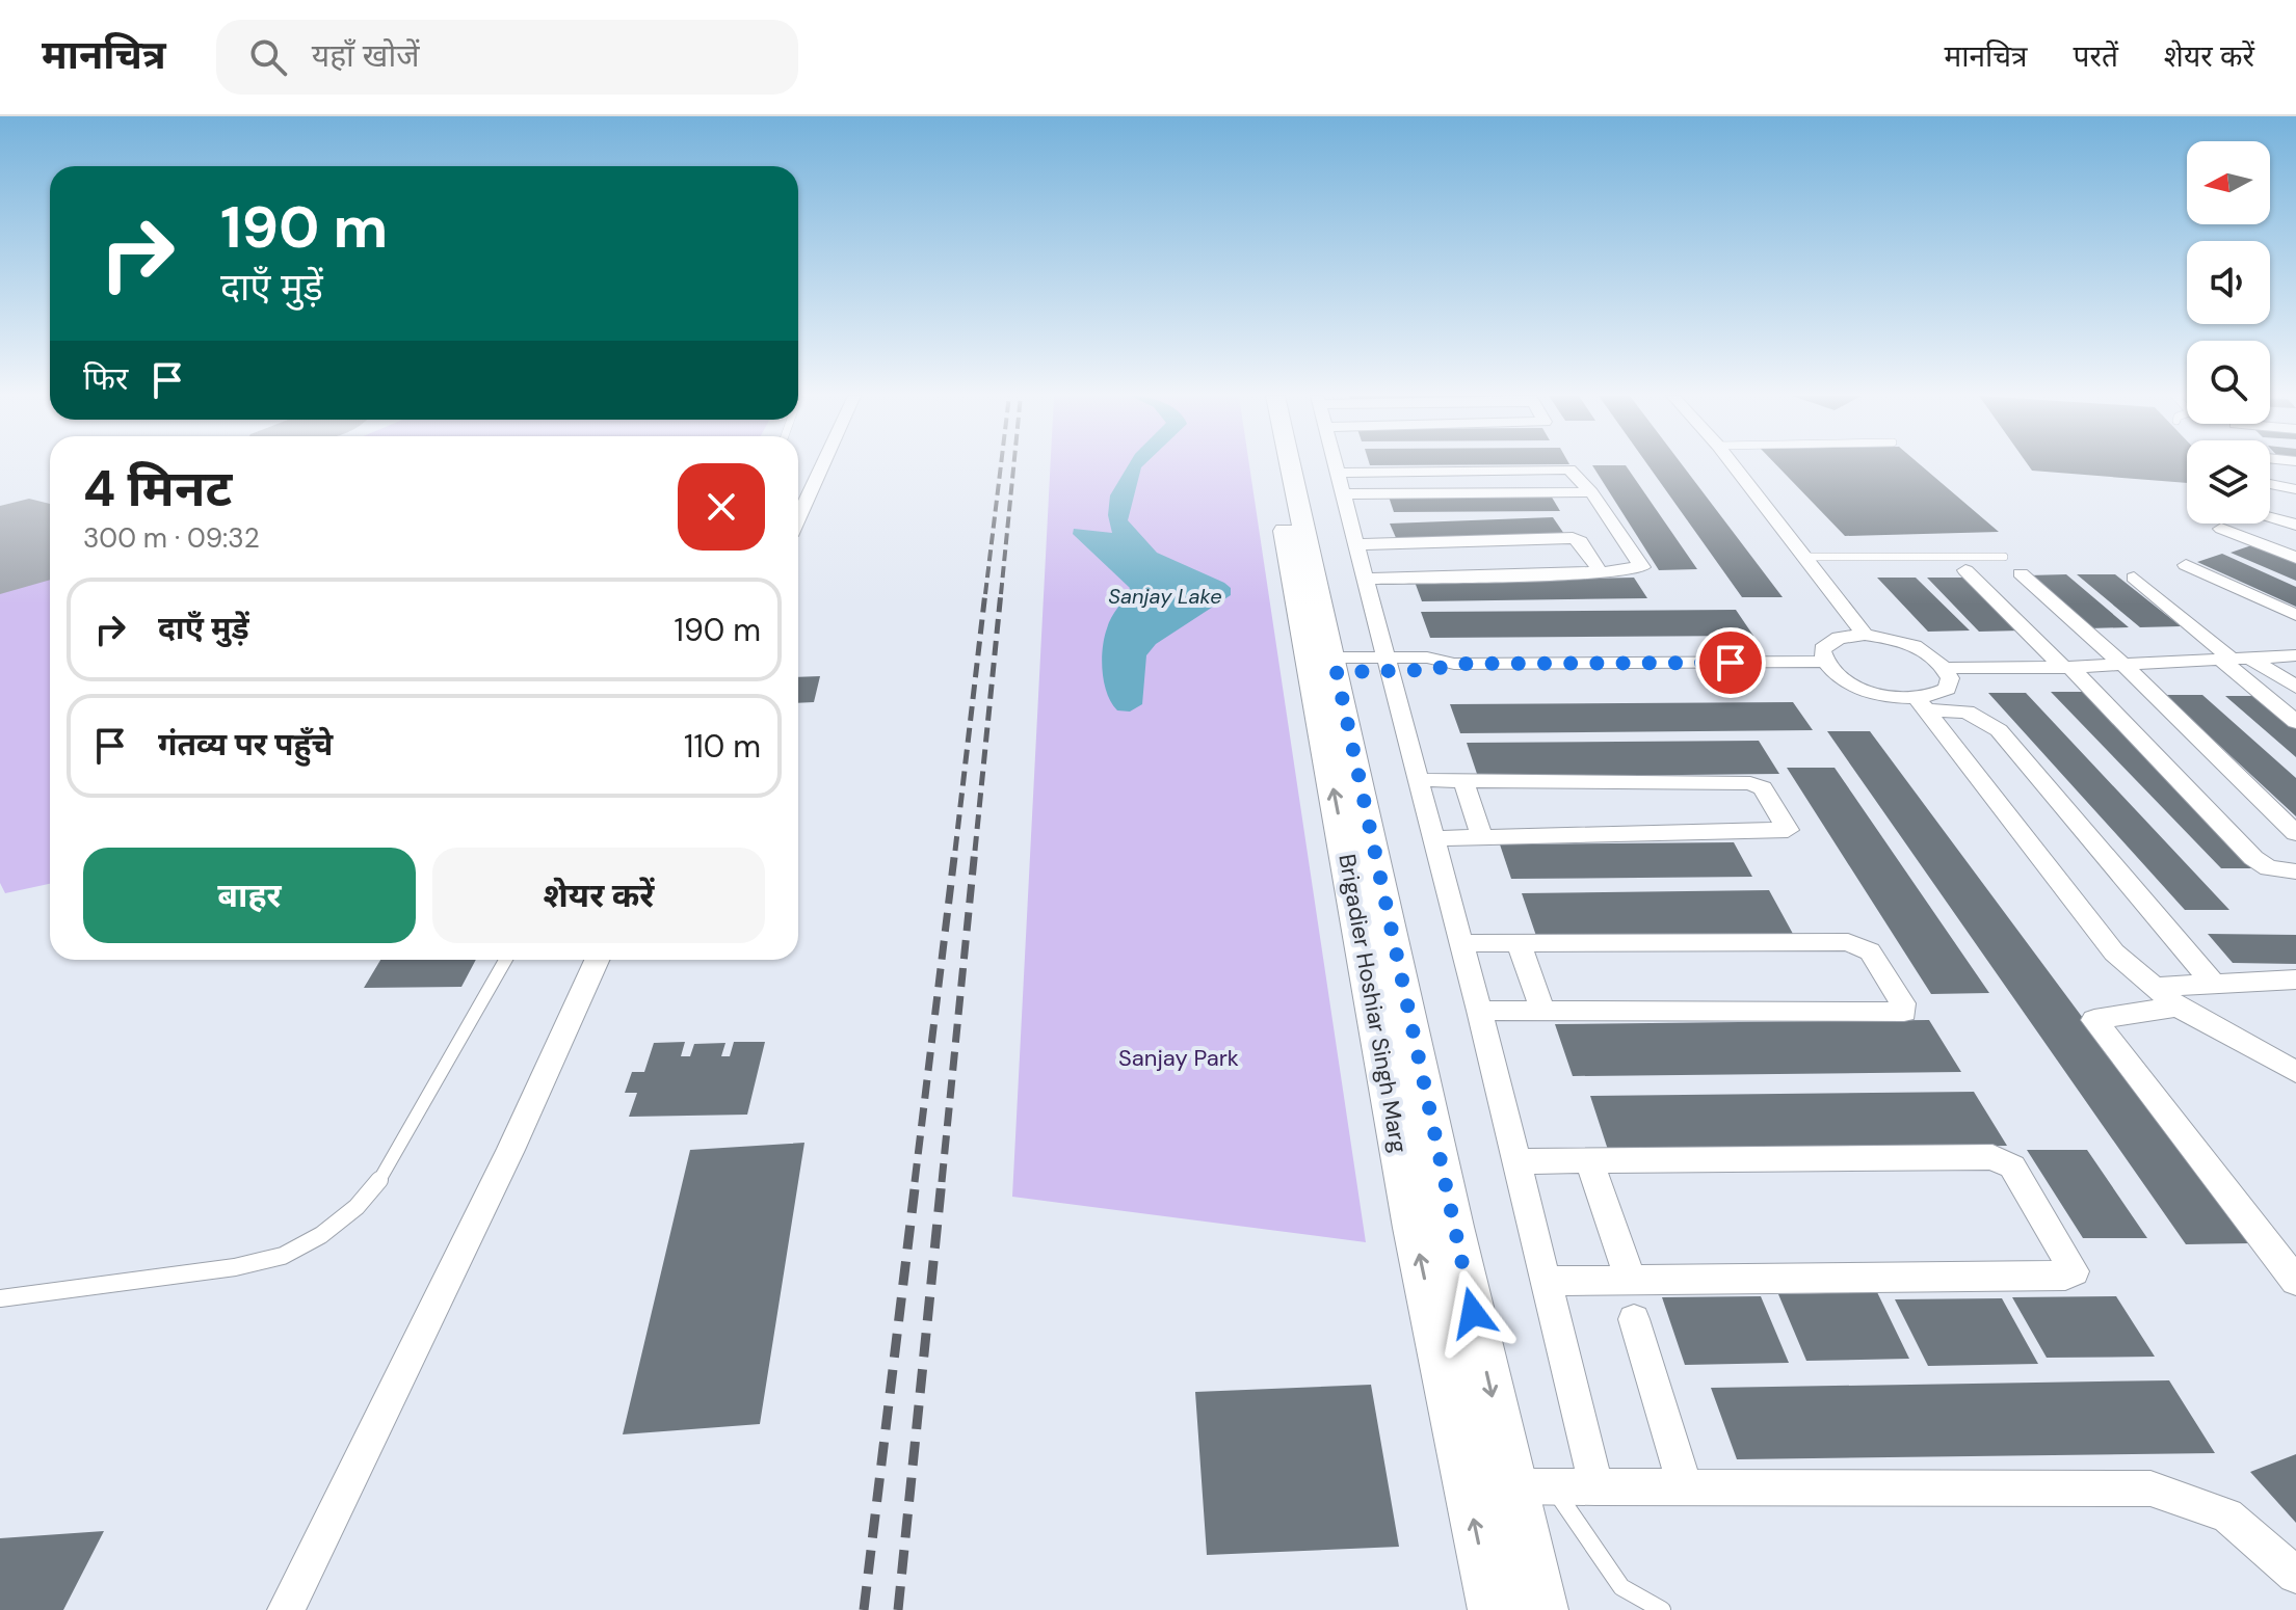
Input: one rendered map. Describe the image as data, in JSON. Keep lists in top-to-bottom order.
{
  "streets": {
    "street": ["Brigadier Hoshiar Singh Marg"]
  },
  "water": ["Sanjay Lake"],
  "parks": ["Sanjay Park"],
  "north": "left",
  "page": {
    "header": "मानचित्र",
    "search": "यहाँ खोजें",
    "nav": ["मानचित्र", "परतें", "शेयर करें"],
    "turn": ["190 m", "दाएँ मुड़ें"],
    "then": "फिर",
    "heading": ["4 मिनट", "300 m · 09:32"],
    "list": [
      {
        "name": "दाएँ मुड़ें",
        "value": "190 m"
      },
      {
        "name": "गंतव्य पर पहुँचे",
        "value": "110 m"
      }
    ],
    "buttons": ["बाहर", "शेयर करें"]
  }
}
